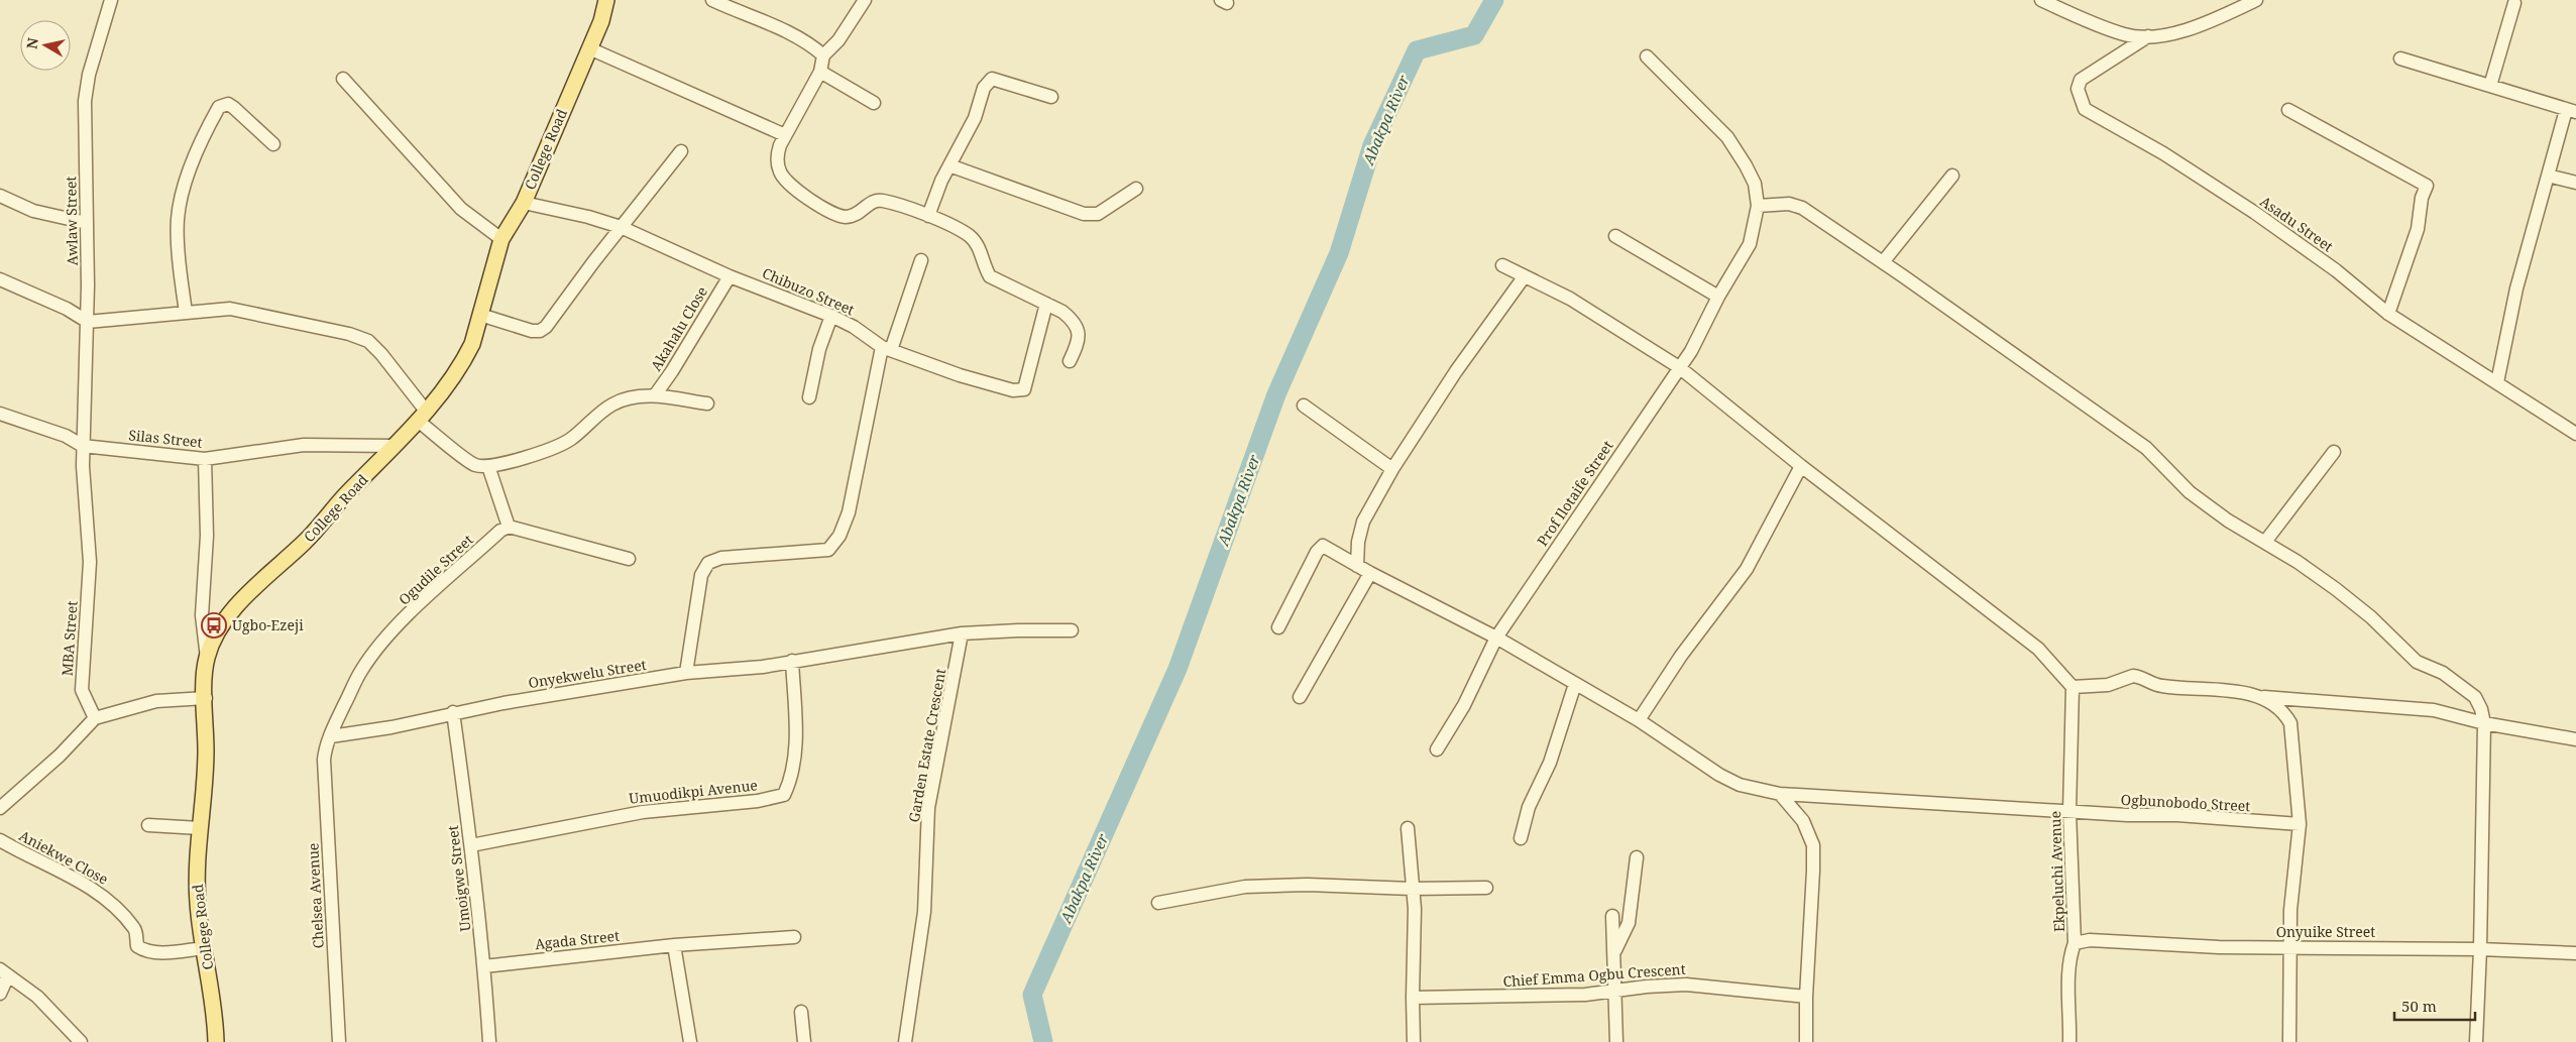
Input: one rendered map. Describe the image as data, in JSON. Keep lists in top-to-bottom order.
{
  "streets": {
    "main road": ["College Road"],
    "street": [
      "Awlaw Street",
      "Asadu Street",
      "Chibuzo Street",
      "Akahalu Close",
      "Silas Street",
      "Prof Ilotaife Street",
      "Ogudile Street",
      "MBA Street",
      "Onyekwelu Street",
      "Garden Estate Crescent",
      "Umuodikpi Avenue",
      "Ogbunobodo Street",
      "Aniekwe Close",
      "Ekpeluchi Avenue",
      "Umoigwe Street",
      "Chelsea Avenue",
      "Onyuike Street",
      "Agada Street",
      "Chief Emma Ogbu Crescent"
    ]
  },
  "crossings": [
    ["College Road", "Chibuzo Street"],
    ["College Road", "Silas Street"],
    ["College Road", "Aniekwe Close"],
    ["Awlaw Street", "Silas Street"],
    ["Awlaw Street", "MBA Street"],
    ["Chibuzo Street", "Akahalu Close"],
    ["Silas Street", "MBA Street"],
    ["Prof Ilotaife Street", "Ogbunobodo Street"],
    ["Ogudile Street", "Onyekwelu Street"],
    ["Ogudile Street", "Chelsea Avenue"],
    ["Onyekwelu Street", "Garden Estate Crescent"],
    ["Onyekwelu Street", "Umuodikpi Avenue"],
    ["Onyekwelu Street", "Umoigwe Street"],
    ["Onyekwelu Street", "Chelsea Avenue"],
    ["Umuodikpi Avenue", "Umoigwe Street"],
    ["Ogbunobodo Street", "Ekpeluchi Avenue"],
    ["Ekpeluchi Avenue", "Onyuike Street"],
    ["Umoigwe Street", "Agada Street"]
  ],
  "water": ["Abakpa River"],
  "places": {
    "bus stop": ["Ugbo-Ezeji"]
  },
  "scale_bar": "50 m",
  "north": "left"
}
